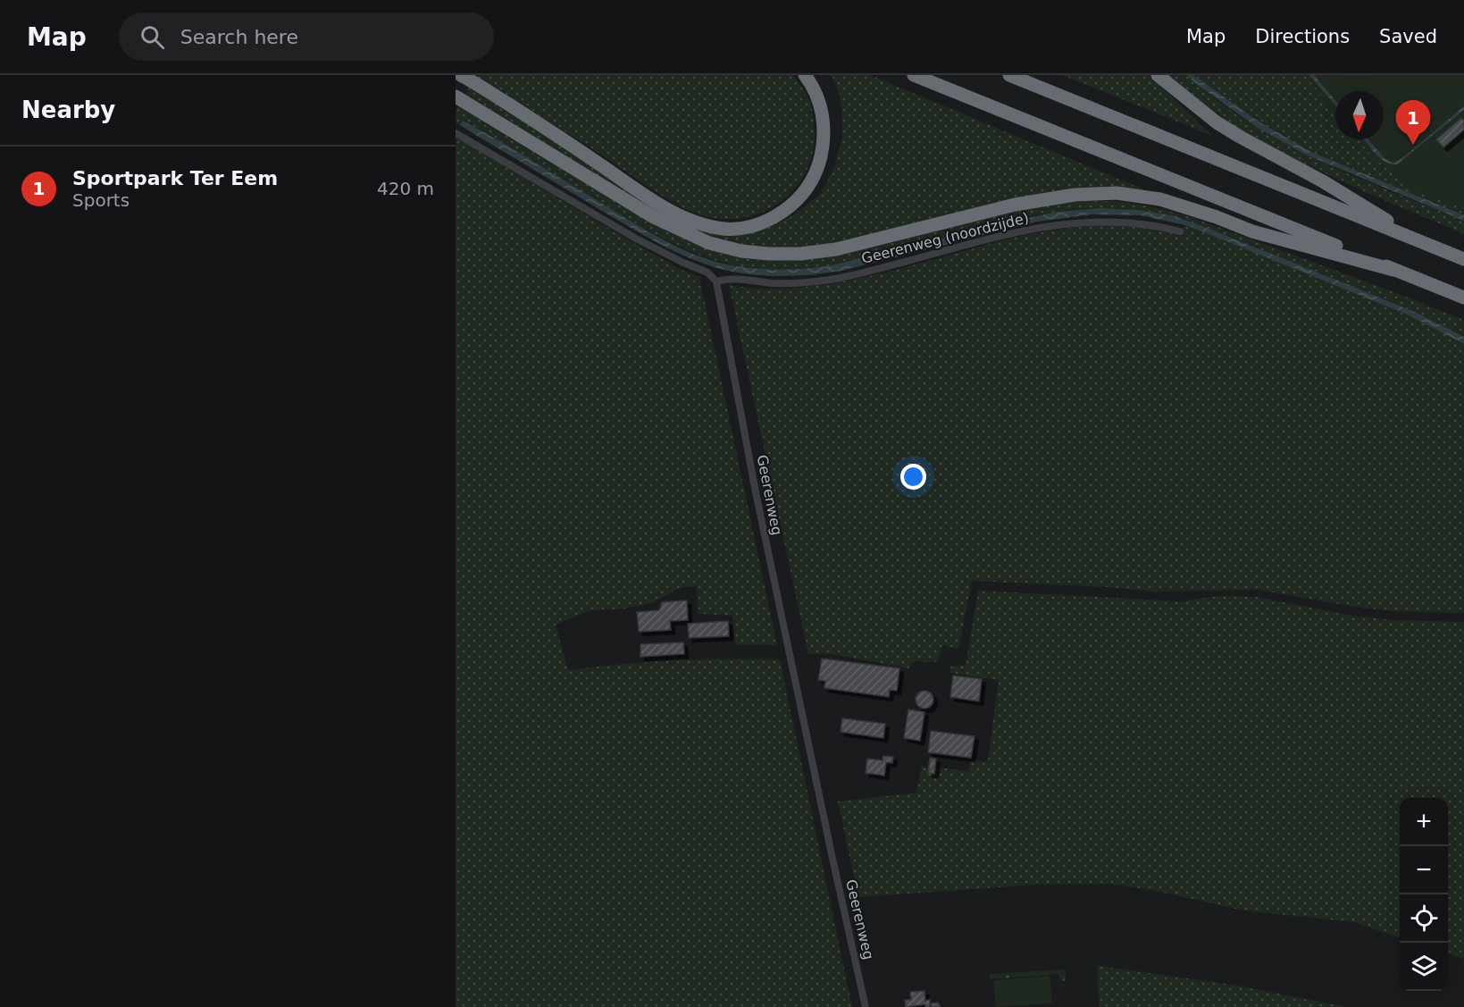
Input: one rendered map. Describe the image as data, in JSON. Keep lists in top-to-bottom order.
{
  "streets": {
    "street": ["Geerenweg (noordzijde)", "Geerenweg"]
  },
  "crossings": [
    ["Geerenweg (noordzijde)", "Geerenweg"]
  ],
  "north": "bottom",
  "page": {
    "header": "Map",
    "search": "Search here",
    "nav": ["Map", "Directions", "Saved"],
    "heading": "Nearby",
    "pins": "1",
    "list": [
      {
        "mark": "1",
        "name": "Sportpark Ter Eem",
        "note": "Sports",
        "value": "420 m"
      }
    ],
    "map_buttons": ["+", "−"]
  }
}
